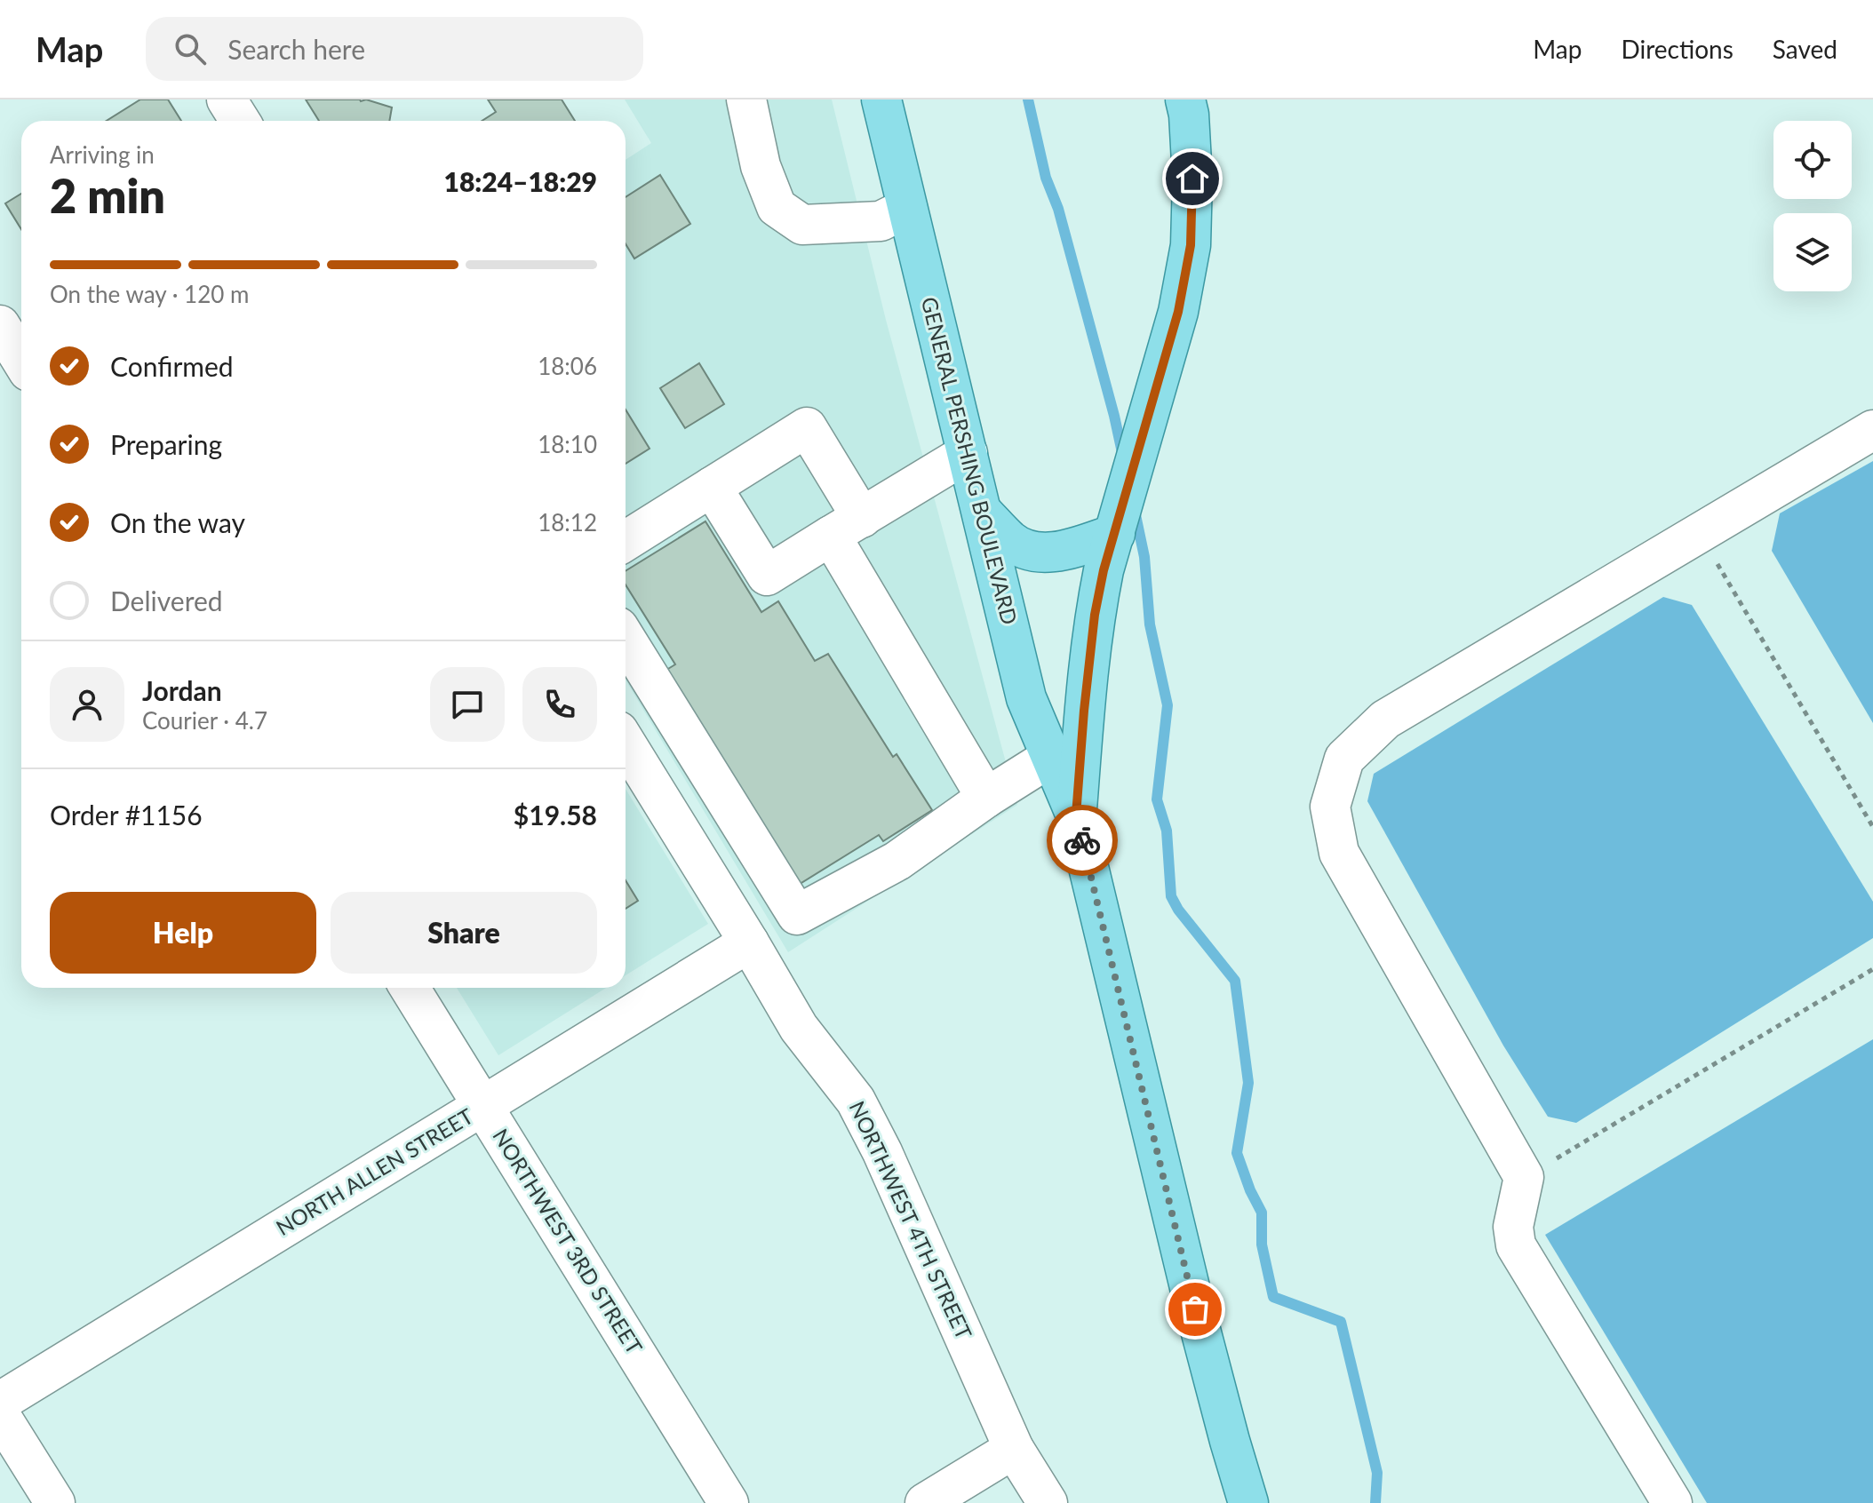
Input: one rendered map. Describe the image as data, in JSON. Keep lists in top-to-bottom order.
{
  "streets": {
    "main road": ["GENERAL PERSHING BOULEVARD"],
    "street": ["NORTH ALLEN STREET", "NORTHWEST 4TH STREET", "NORTHWEST 3RD STREET"]
  },
  "crossings": [
    ["NORTH ALLEN STREET", "NORTHWEST 4TH STREET"],
    ["NORTH ALLEN STREET", "NORTHWEST 3RD STREET"]
  ],
  "page": {
    "header": "Map",
    "search": "Search here",
    "nav": ["Map", "Directions", "Saved"],
    "heading": ["2 min", "Arriving in", "18:24–18:29"],
    "panel": [
      "Jordan",
      "Courier · 4.7",
      "Order #1156",
      "$19.58"
    ],
    "bar": "On the way · 120 m",
    "list": [
      ["Confirmed", "18:06"],
      ["Preparing", "18:10"],
      ["On the way", "18:12"],
      "Delivered"
    ],
    "buttons": ["Help", "Share"]
  }
}
